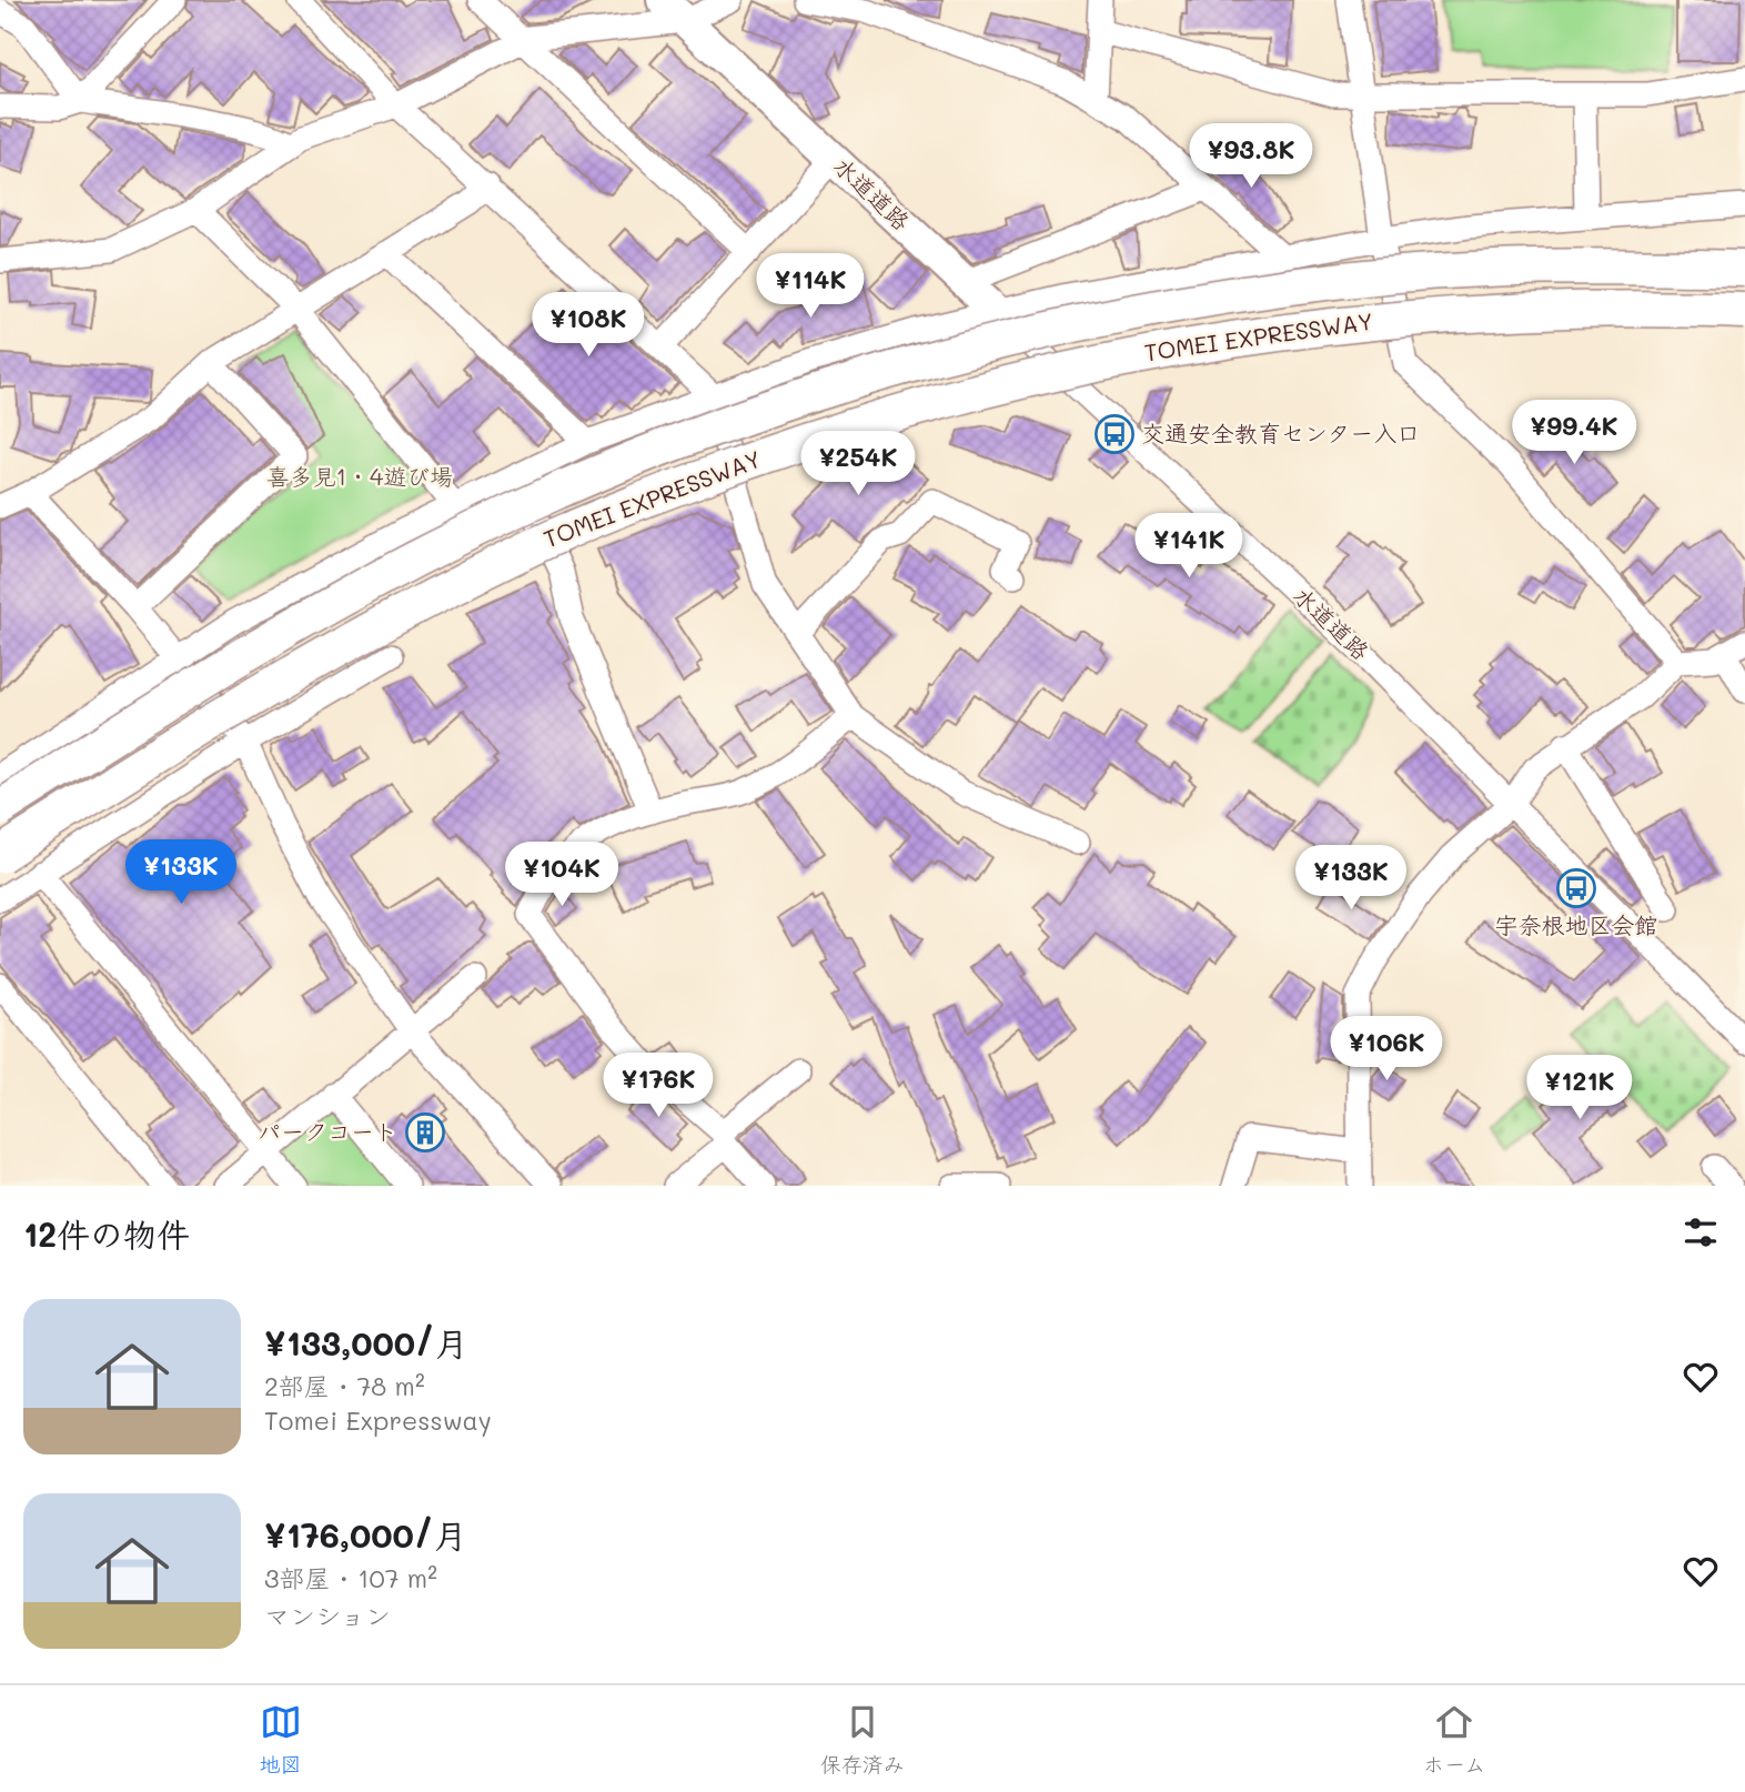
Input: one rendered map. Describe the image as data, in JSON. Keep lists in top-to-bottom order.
{
  "streets": {
    "highway": ["TOMEI EXPRESSWAY"],
    "main road": ["水道道路"]
  },
  "parks": ["喜多見1・4遊び場"],
  "places": {
    "bus stop": ["交通安全教育センター入口", "宇奈根地区会館"],
    "building": ["パークコート"]
  },
  "page": {
    "price": [
      "¥93.8K",
      "¥114K",
      "¥108K",
      "¥99.4K",
      "¥254K",
      "¥141K",
      "¥133K",
      "¥104K",
      "¥133K",
      "¥106K",
      "¥176K",
      "¥121K"
    ],
    "heading": "12件の物件",
    "list": [
      {
        "name": "¥133,000/月",
        "note": "2部屋 · 78 m² · Tomei Expressway"
      },
      {
        "name": "¥176,000/月",
        "note": "3部屋 · 107 m² · マンション"
      }
    ],
    "tabs": ["地図", "保存済み", "ホーム"]
  }
}
